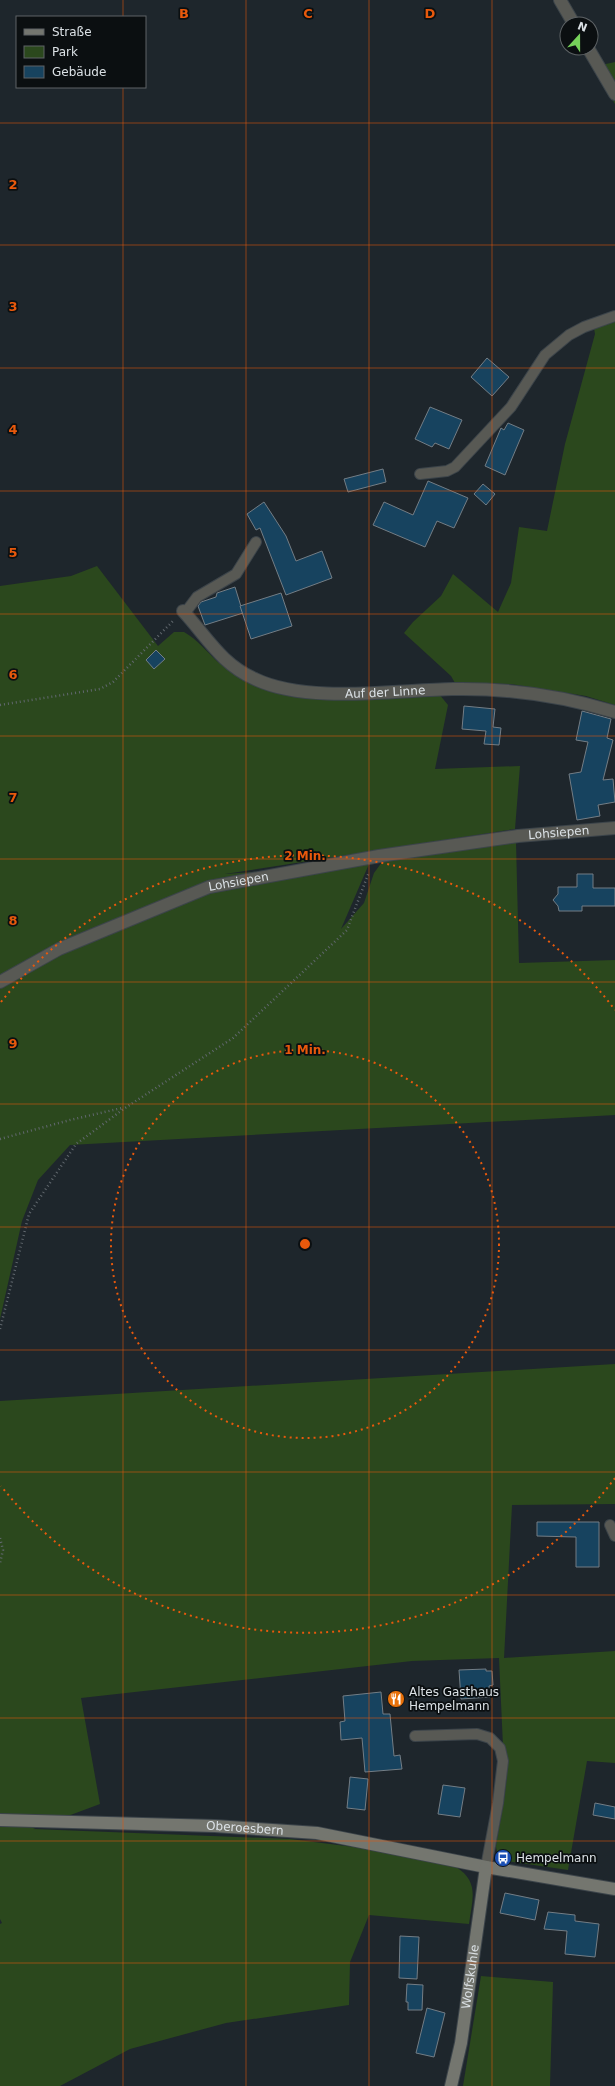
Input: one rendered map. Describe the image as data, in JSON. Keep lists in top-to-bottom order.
{
  "streets": {
    "street": [
      "Auf der Linne",
      "Lohsiepen",
      "Oberoesbern",
      "Wolfskuhle"
    ]
  },
  "crossings": [
    ["Oberoesbern", "Wolfskuhle"]
  ],
  "places": {
    "restaurant": ["Altes Gasthaus Hempelmann"],
    "bus stop": ["Hempelmann"]
  },
  "legend": ["Straße", "Park", "Gebäude"],
  "north": "top",
  "grid": {
    "columns": ["B", "C", "D"],
    "rows": [
      "2",
      "3",
      "4",
      "5",
      "6",
      "7",
      "8",
      "9"
    ]
  },
  "rings": ["2 Min.", "1 Min."]
}
